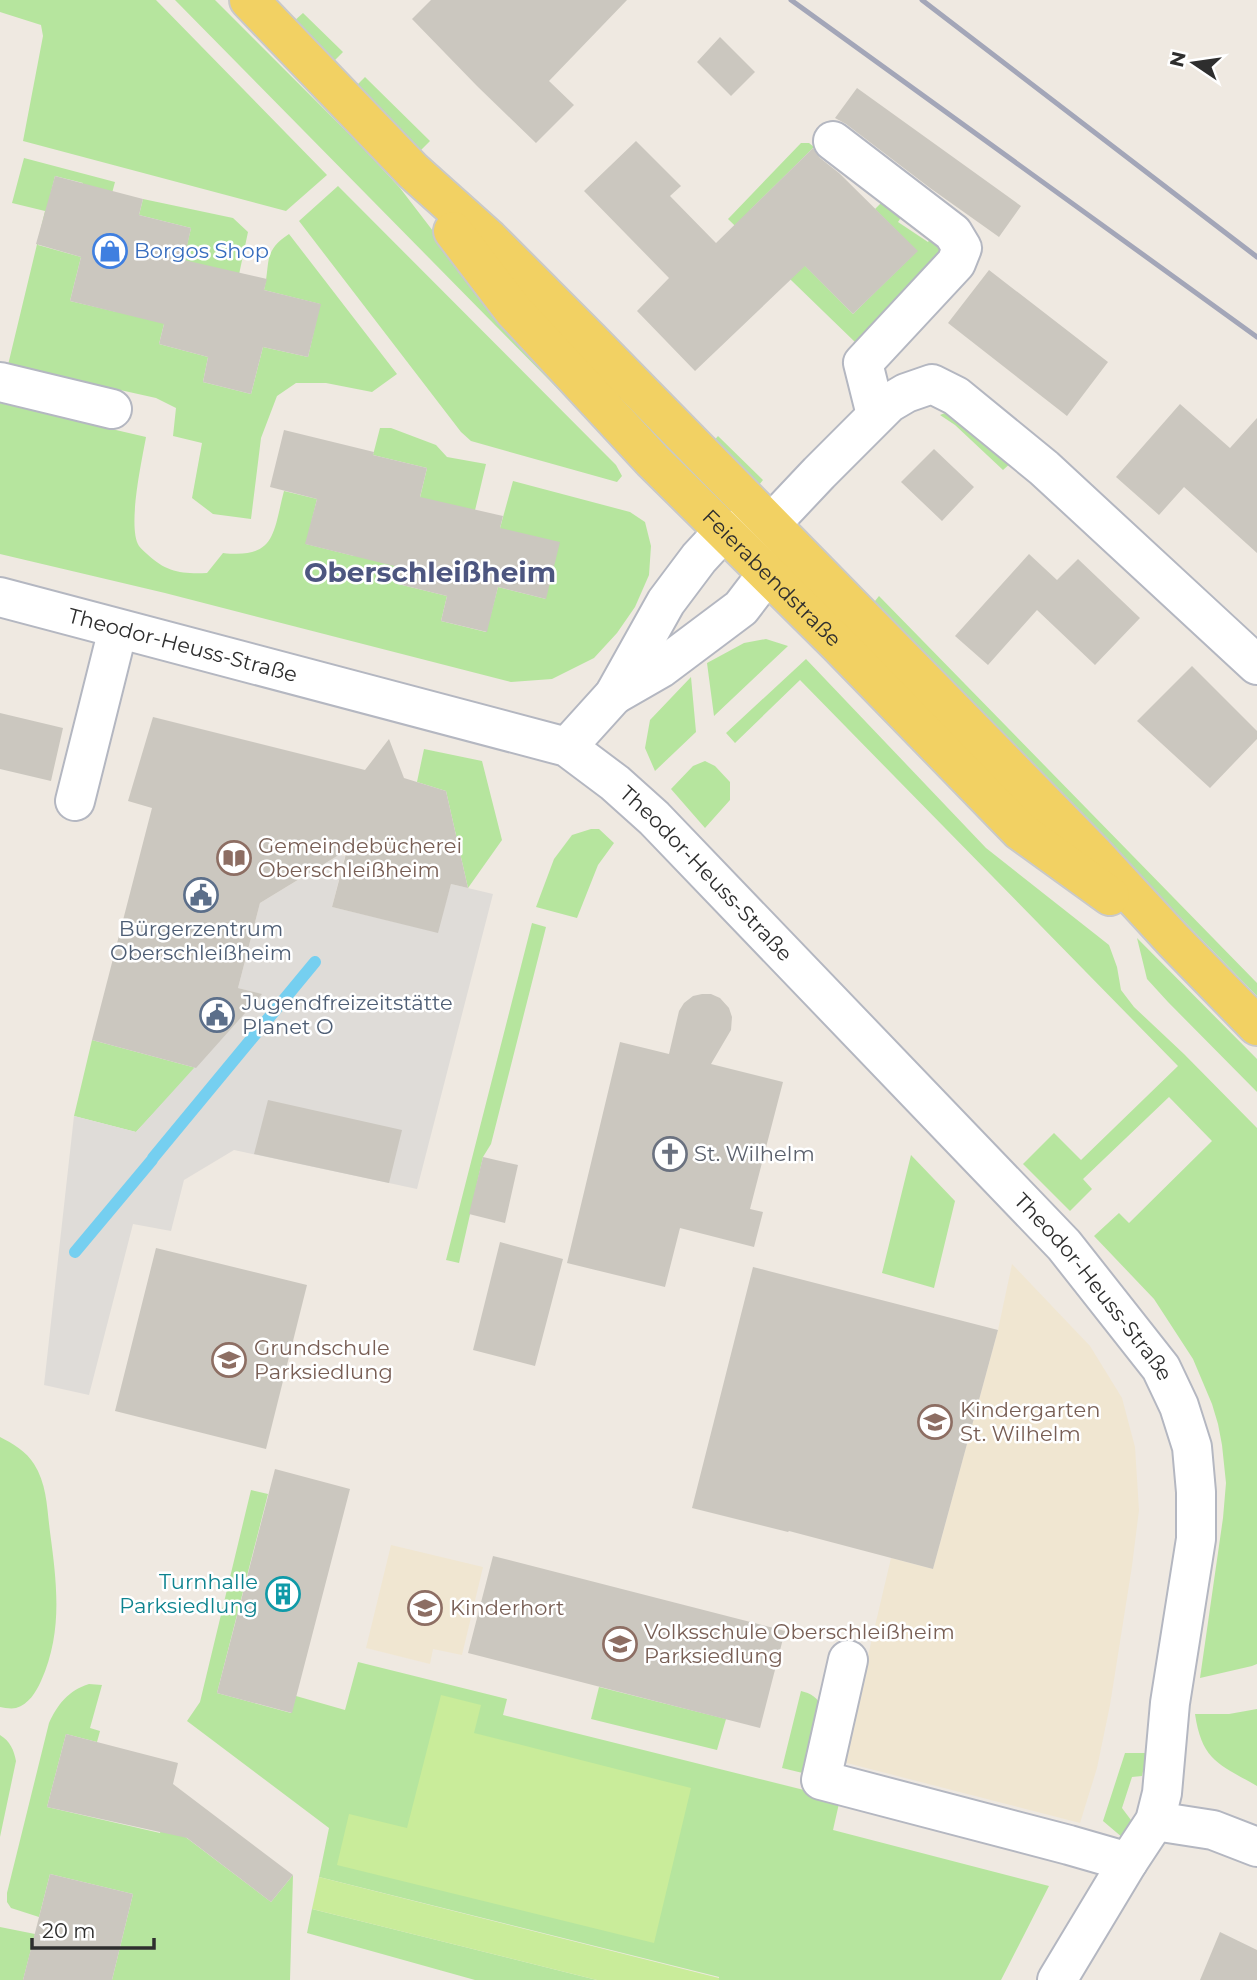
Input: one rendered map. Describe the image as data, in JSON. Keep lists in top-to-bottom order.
{
  "streets": {
    "main road": ["Feierabendstraße"],
    "street": ["Theodor-Heuss-Straße"]
  },
  "districts": ["Oberschleißheim"],
  "places": {
    "shop": ["Borgos Shop"],
    "library": ["Gemeindebücherei Oberschleißheim"],
    "public building": ["Bürgerzentrum Oberschleißheim", "Jugendfreizeitstätte Planet O"],
    "church": ["St. Wilhelm"],
    "school or university": [
      "Grundschule Parksiedlung",
      "Kindergarten St. Wilhelm",
      "Kinderhort",
      "Volksschule Oberschleißheim Parksiedlung"
    ],
    "building": ["Turnhalle Parksiedlung"]
  },
  "scale_bar": "20 m",
  "north": "left"
}
